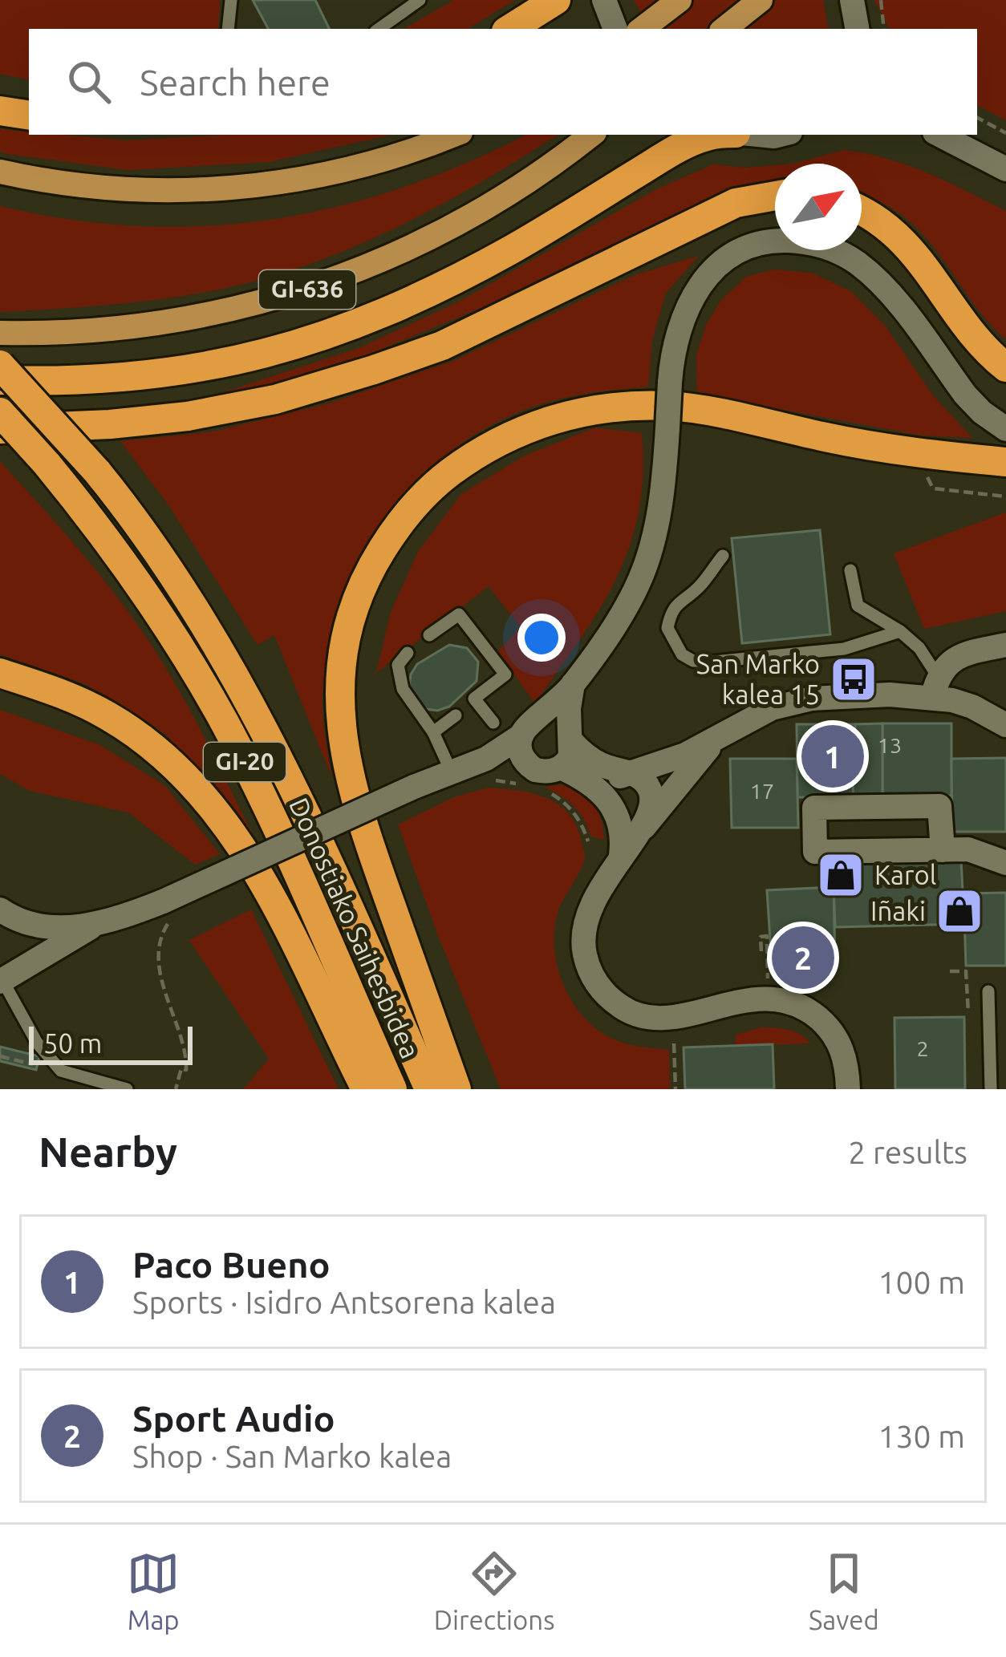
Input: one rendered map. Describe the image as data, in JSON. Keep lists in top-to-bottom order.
{
  "streets": {
    "highway": ["GI-20", "Donostiako Saihesbidea"],
    "main road": ["GI-636"]
  },
  "places": {
    "bus stop": ["San Marko kalea 15"],
    "shop": ["Karol", "Iñaki"]
  },
  "house_numbers": ["13", "17", "2"],
  "scale_bar": "50 m",
  "north": "top right",
  "page": {
    "search": "Search here",
    "pins": ["1", "2"],
    "scale": "50 m",
    "heading": ["Nearby", "2 results"],
    "list": [
      {
        "mark": "1",
        "name": "Paco Bueno",
        "note": "Sports · Isidro Antsorena kalea",
        "value": "100 m"
      },
      {
        "mark": "2",
        "name": "Sport Audio",
        "note": "Shop · San Marko kalea",
        "value": "130 m"
      }
    ],
    "nav": ["Map", "Directions", "Saved"]
  }
}
